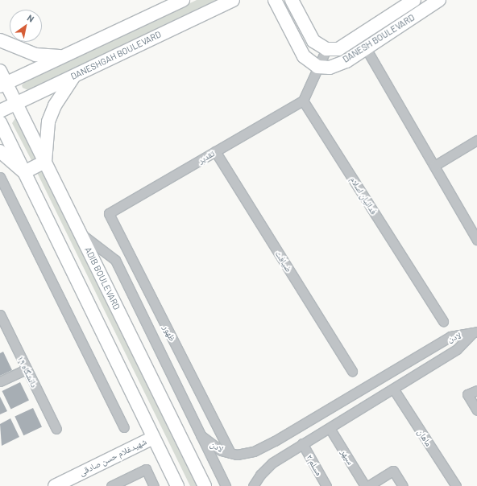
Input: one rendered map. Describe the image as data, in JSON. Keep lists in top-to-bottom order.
{
  "streets": {
    "main road": [
      "DANESH BOULEVARD",
      "DANESHGAH BOULEVARD",
      "ADIB BOULEVARD",
      "شهیدغلام حسن صادقی"
    ],
    "street": [
      "تقدیر",
      "فدائیان اسلام",
      "ضیافت",
      "ظهور",
      "لادن",
      "دانشگاه ۱۹",
      "ماهان",
      "سپهر",
      "مسلم ۲"
    ]
  },
  "crossings": [
    ["DANESHGAH BOULEVARD", "ADIB BOULEVARD"],
    ["تقدیر", "فدائیان اسلام"],
    ["تقدیر", "ضیافت"],
    ["تقدیر", "ظهور"],
    ["ظهور", "لادن"],
    ["لادن", "ماهان"],
    ["لادن", "سپهر"],
    ["لادن", "مسلم ۲"]
  ],
  "north": "top right"
}
